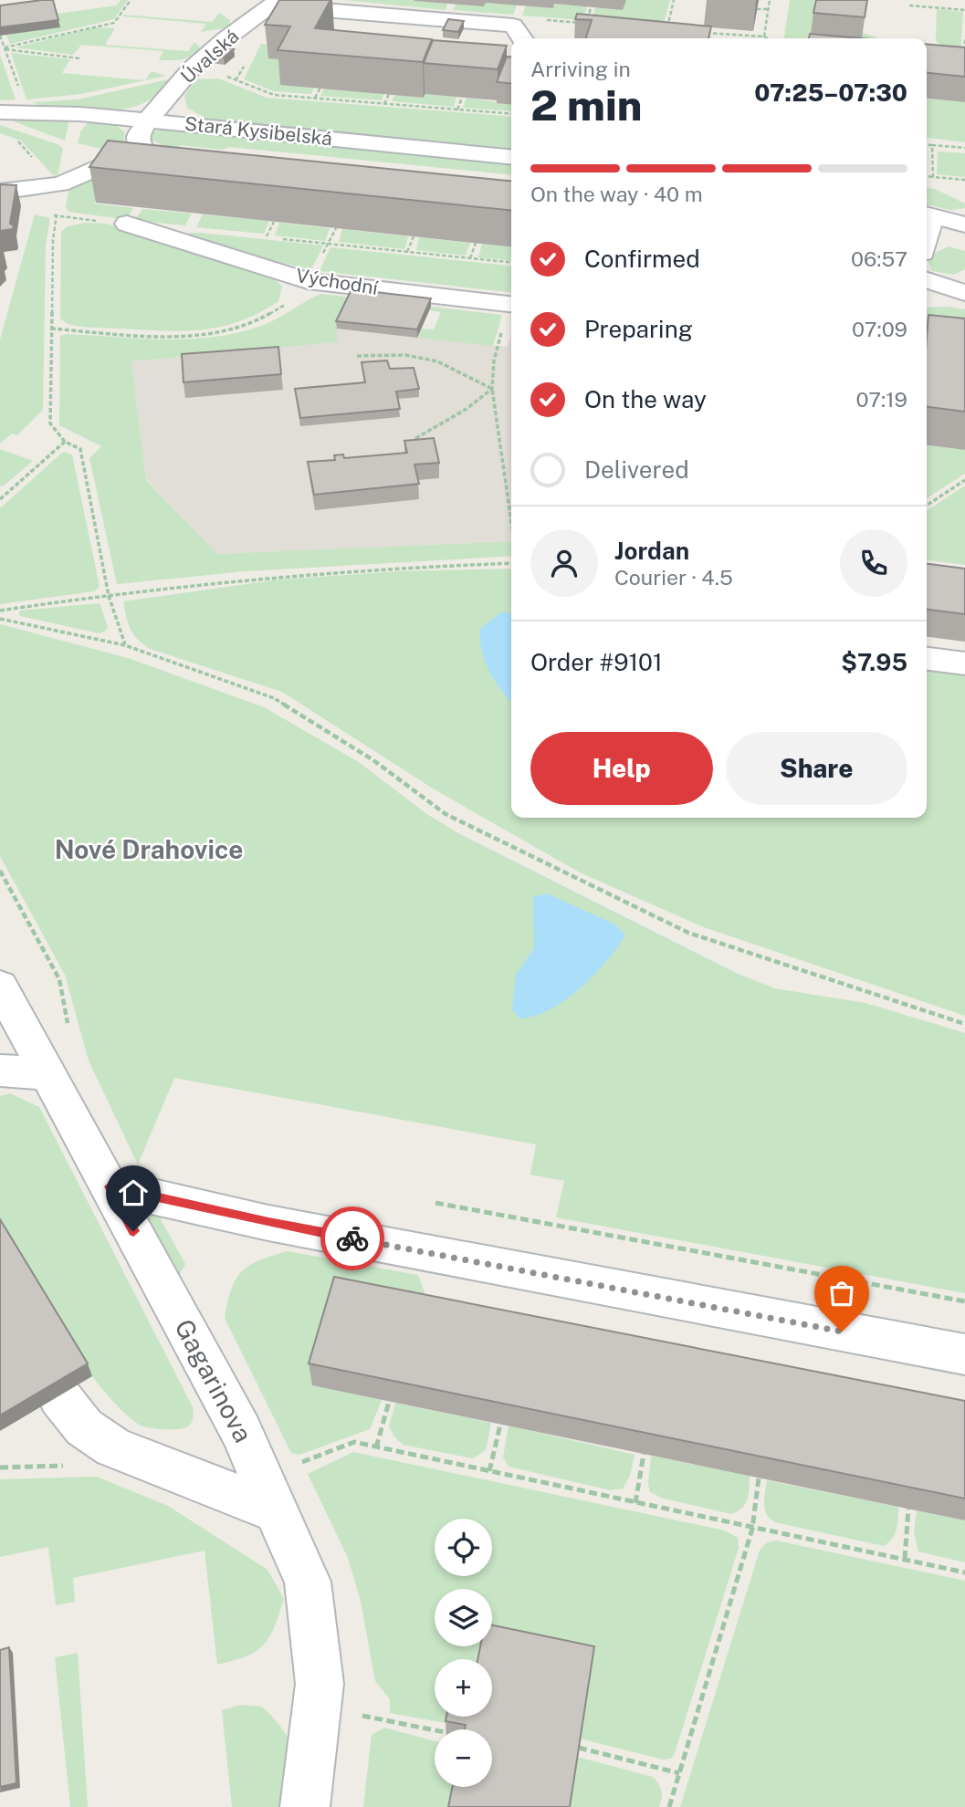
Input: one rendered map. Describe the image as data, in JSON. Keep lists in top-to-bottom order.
{
  "streets": {
    "street": [
      "Úvalská",
      "Stará Kysibelská",
      "Východní",
      "Gagarinova"
    ]
  },
  "crossings": [
    ["Úvalská", "Stará Kysibelská"]
  ],
  "districts": ["Nové Drahovice"],
  "page": {
    "heading": ["2 min", "Arriving in", "07:25–07:30"],
    "panel": [
      "Jordan",
      "Courier · 4.5",
      "Order #9101",
      "$7.95"
    ],
    "bar": "On the way · 40 m",
    "list": [
      ["Confirmed", "06:57"],
      ["Preparing", "07:09"],
      ["On the way", "07:19"],
      "Delivered"
    ],
    "buttons": ["Help", "Share"],
    "map_buttons": ["+", "−"]
  }
}
